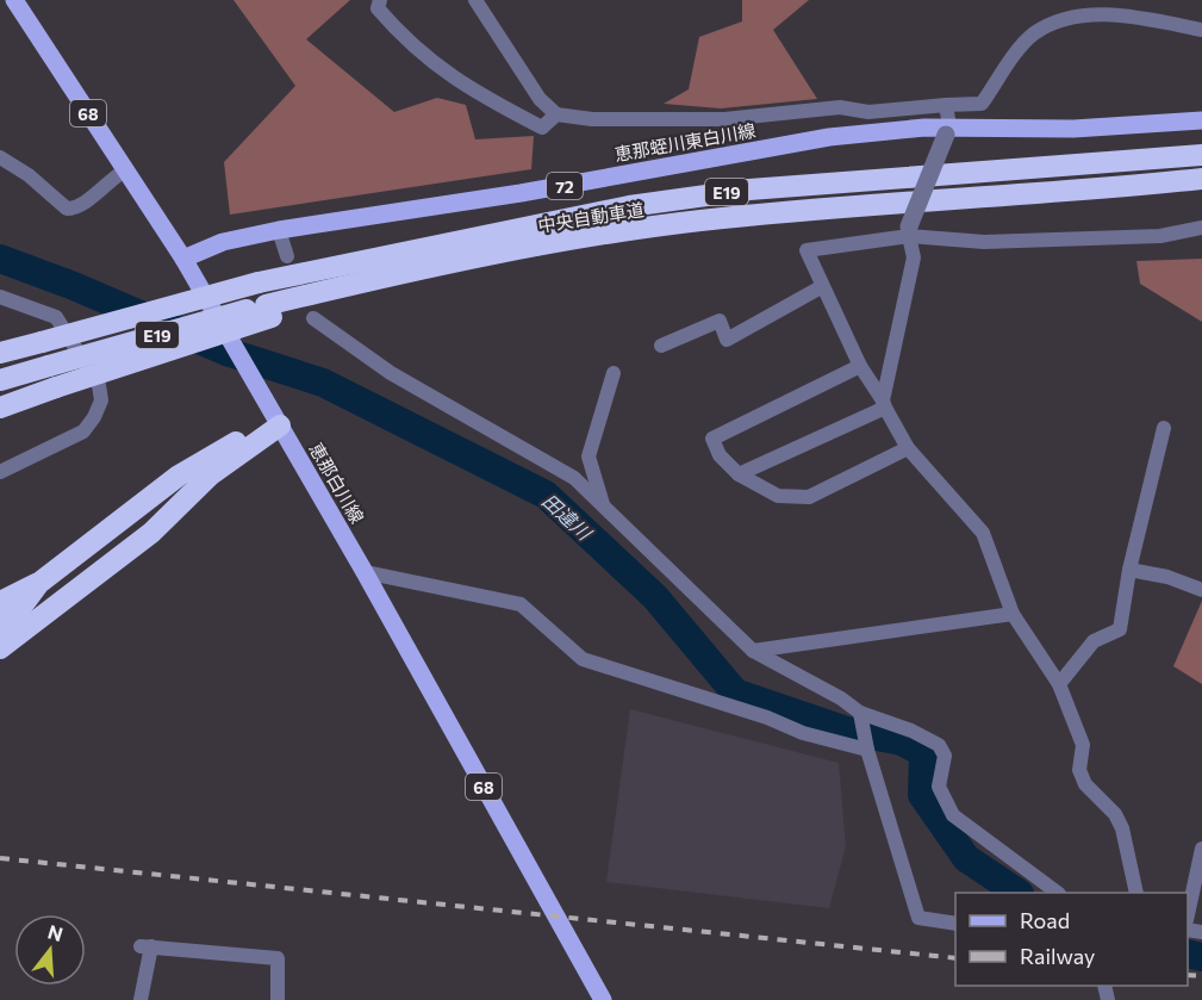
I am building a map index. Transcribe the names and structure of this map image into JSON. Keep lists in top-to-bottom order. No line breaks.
{"streets":{"highway":["E19","中央自動車道"],"main road":["68","恵那蛭川東白川線","72","恵那白川線"]},"crossings":[["恵那蛭川東白川線","恵那白川線"],["E19","中央自動車道"]],"water":["田違川"],"legend":["Road","Railway"],"north":"top"}
